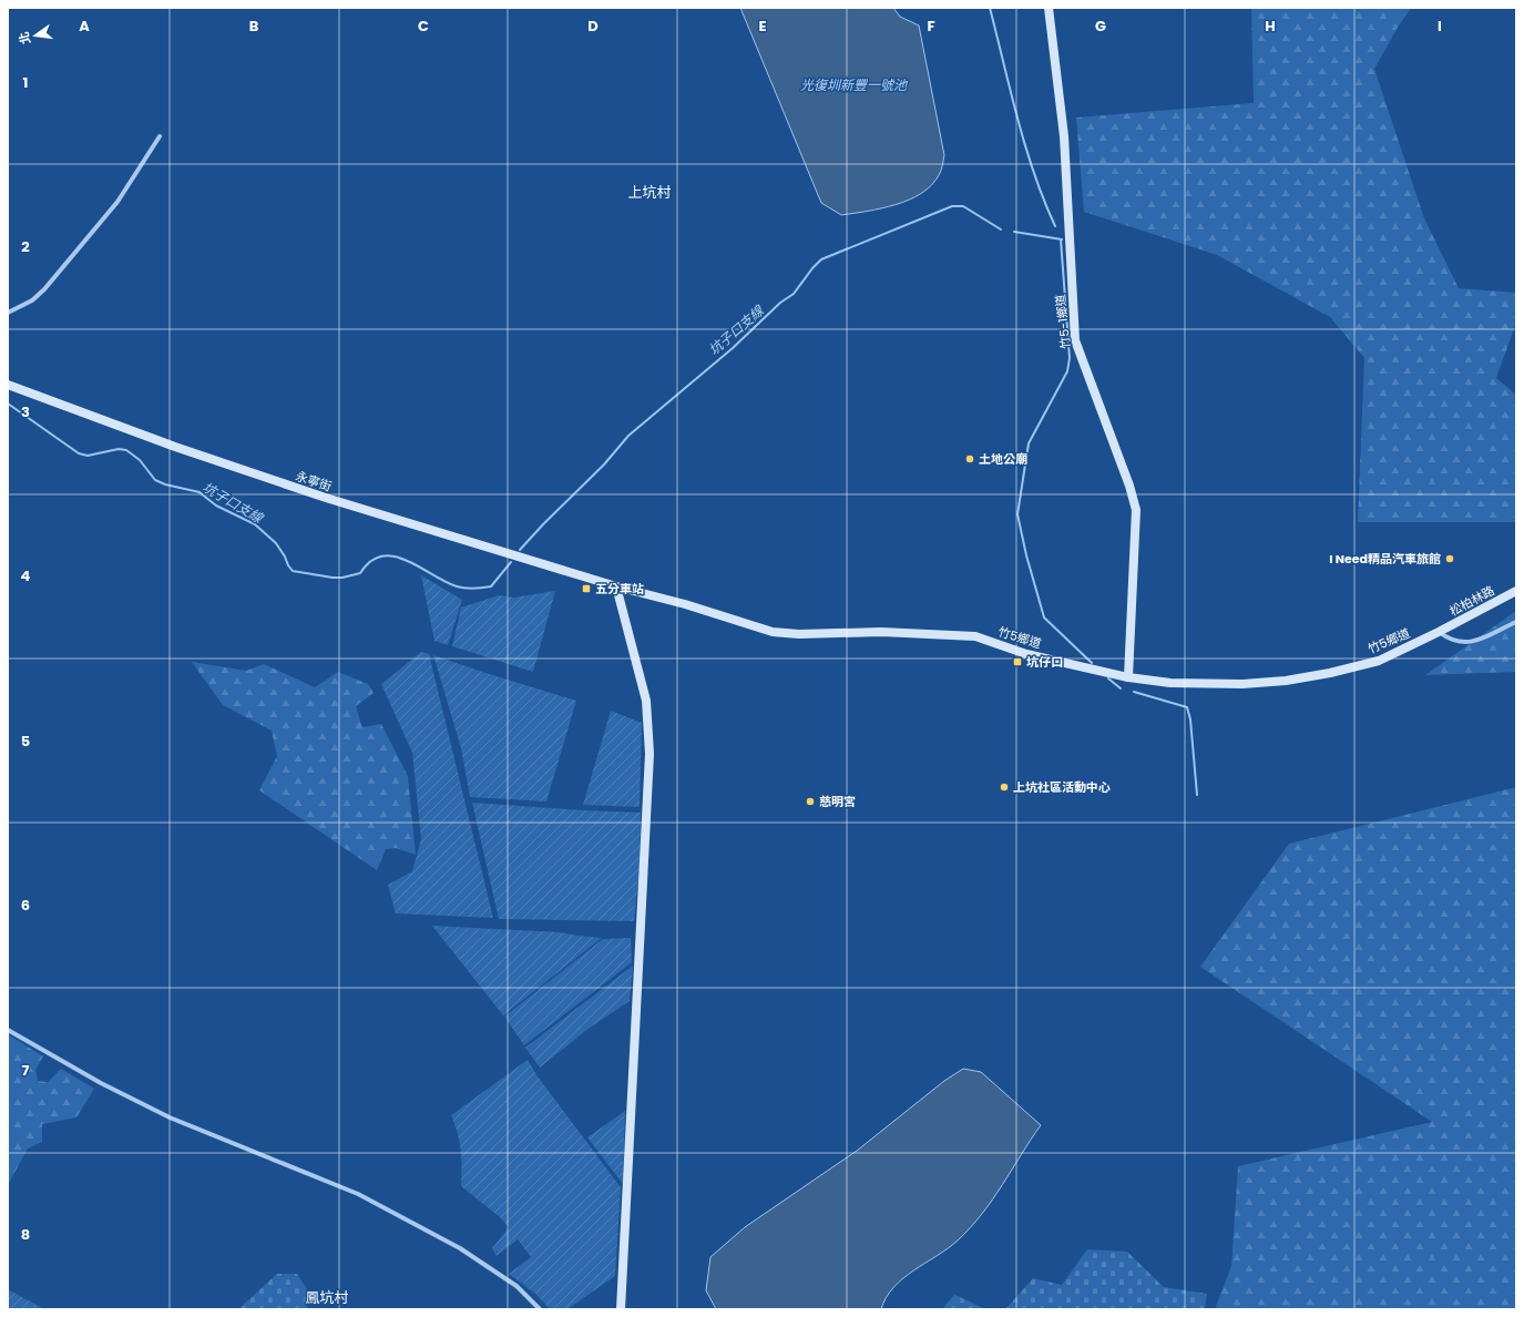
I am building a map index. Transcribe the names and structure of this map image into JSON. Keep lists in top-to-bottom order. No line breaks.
{"streets":{"street":["竹5-1鄉道","永寧街","松柏林路","竹5鄉道"]},"crossings":[["竹5-1鄉道","竹5鄉道"],["永寧街","竹5鄉道"],["松柏林路","竹5鄉道"]],"districts":["上坑村","鳳坑村"],"water":["光復圳新豐一號池","坑子口支線"],"places":{"other":["土地公廟","I Need精品汽車旅館","上坑社區活動中心","慈明宮"],"transit":["五分車站","坑仔口"]},"north":"left","grid":{"columns":["A","B","C","D","E","F","G","H","I"],"rows":["1","2","3","4","5","6","7","8"]}}
